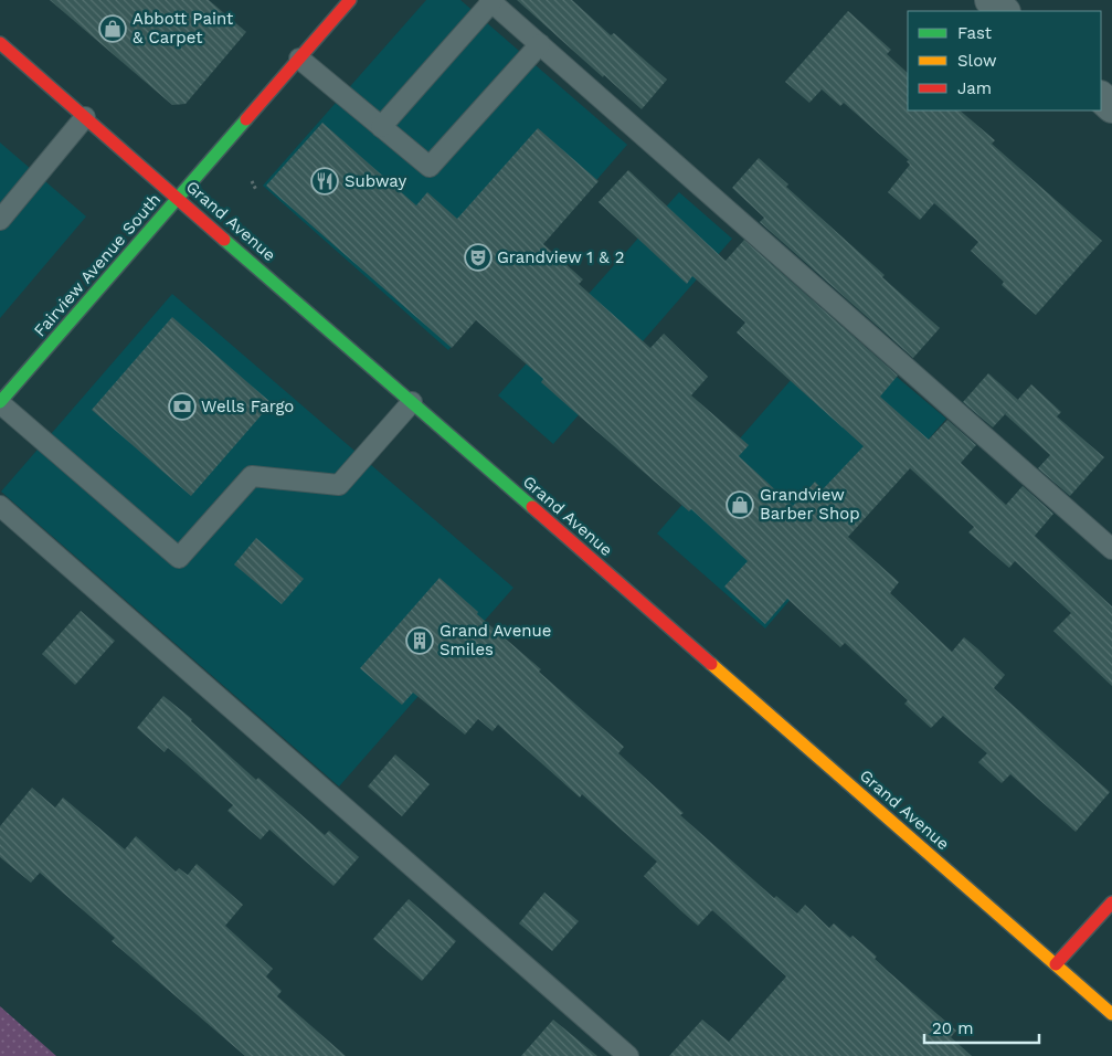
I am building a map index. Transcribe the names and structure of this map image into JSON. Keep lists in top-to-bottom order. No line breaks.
{"streets":{"main road":["Grand Avenue","Fairview Avenue South"]},"crossings":[["Grand Avenue","Fairview Avenue South"]],"places":{"shop":["Abbott Paint & Carpet","Grandview Barber Shop"],"restaurant":["Subway"],"theatre":["Grandview 1 & 2"],"bank":["Wells Fargo"],"building":["Grand Avenue Smiles"]},"legend":["Fast","Slow","Jam"],"scale_bar":"20 m"}
